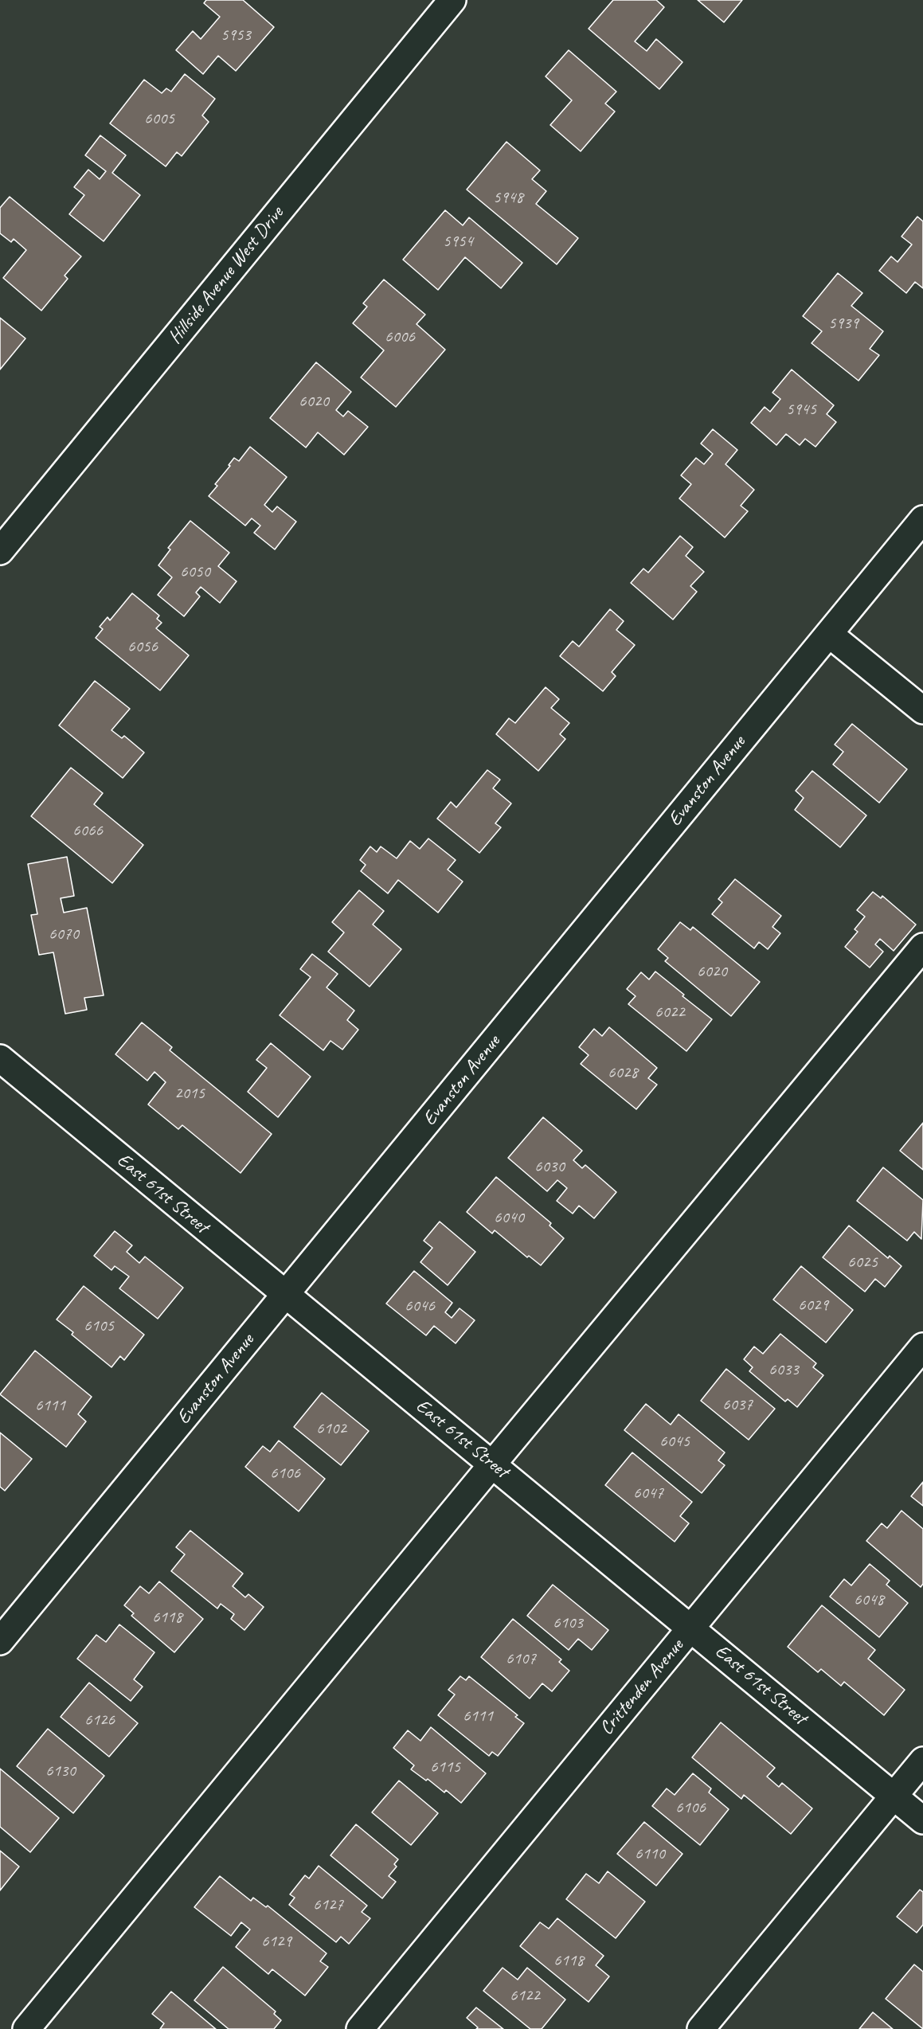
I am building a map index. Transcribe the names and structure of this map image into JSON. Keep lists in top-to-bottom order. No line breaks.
{"streets":{"street":["Hillside Avenue West Drive","Evanston Avenue","East 61st Street","Crittenden Avenue"]},"crossings":[["Evanston Avenue","East 61st Street"],["East 61st Street","Crittenden Avenue"]],"house_numbers":["5953","6005","5948","5954","5939","6006","6020","5945","6050","6056","6066","6070","6020","6022","6028","2015","6030","6040","6025","6029","6046","6105","6033","6037","6111","6102","6045","6106","6047","6048","6118","6103","6107","6111","6126","6115","6130","6106","6110","6127","6129","6118","6122"]}
